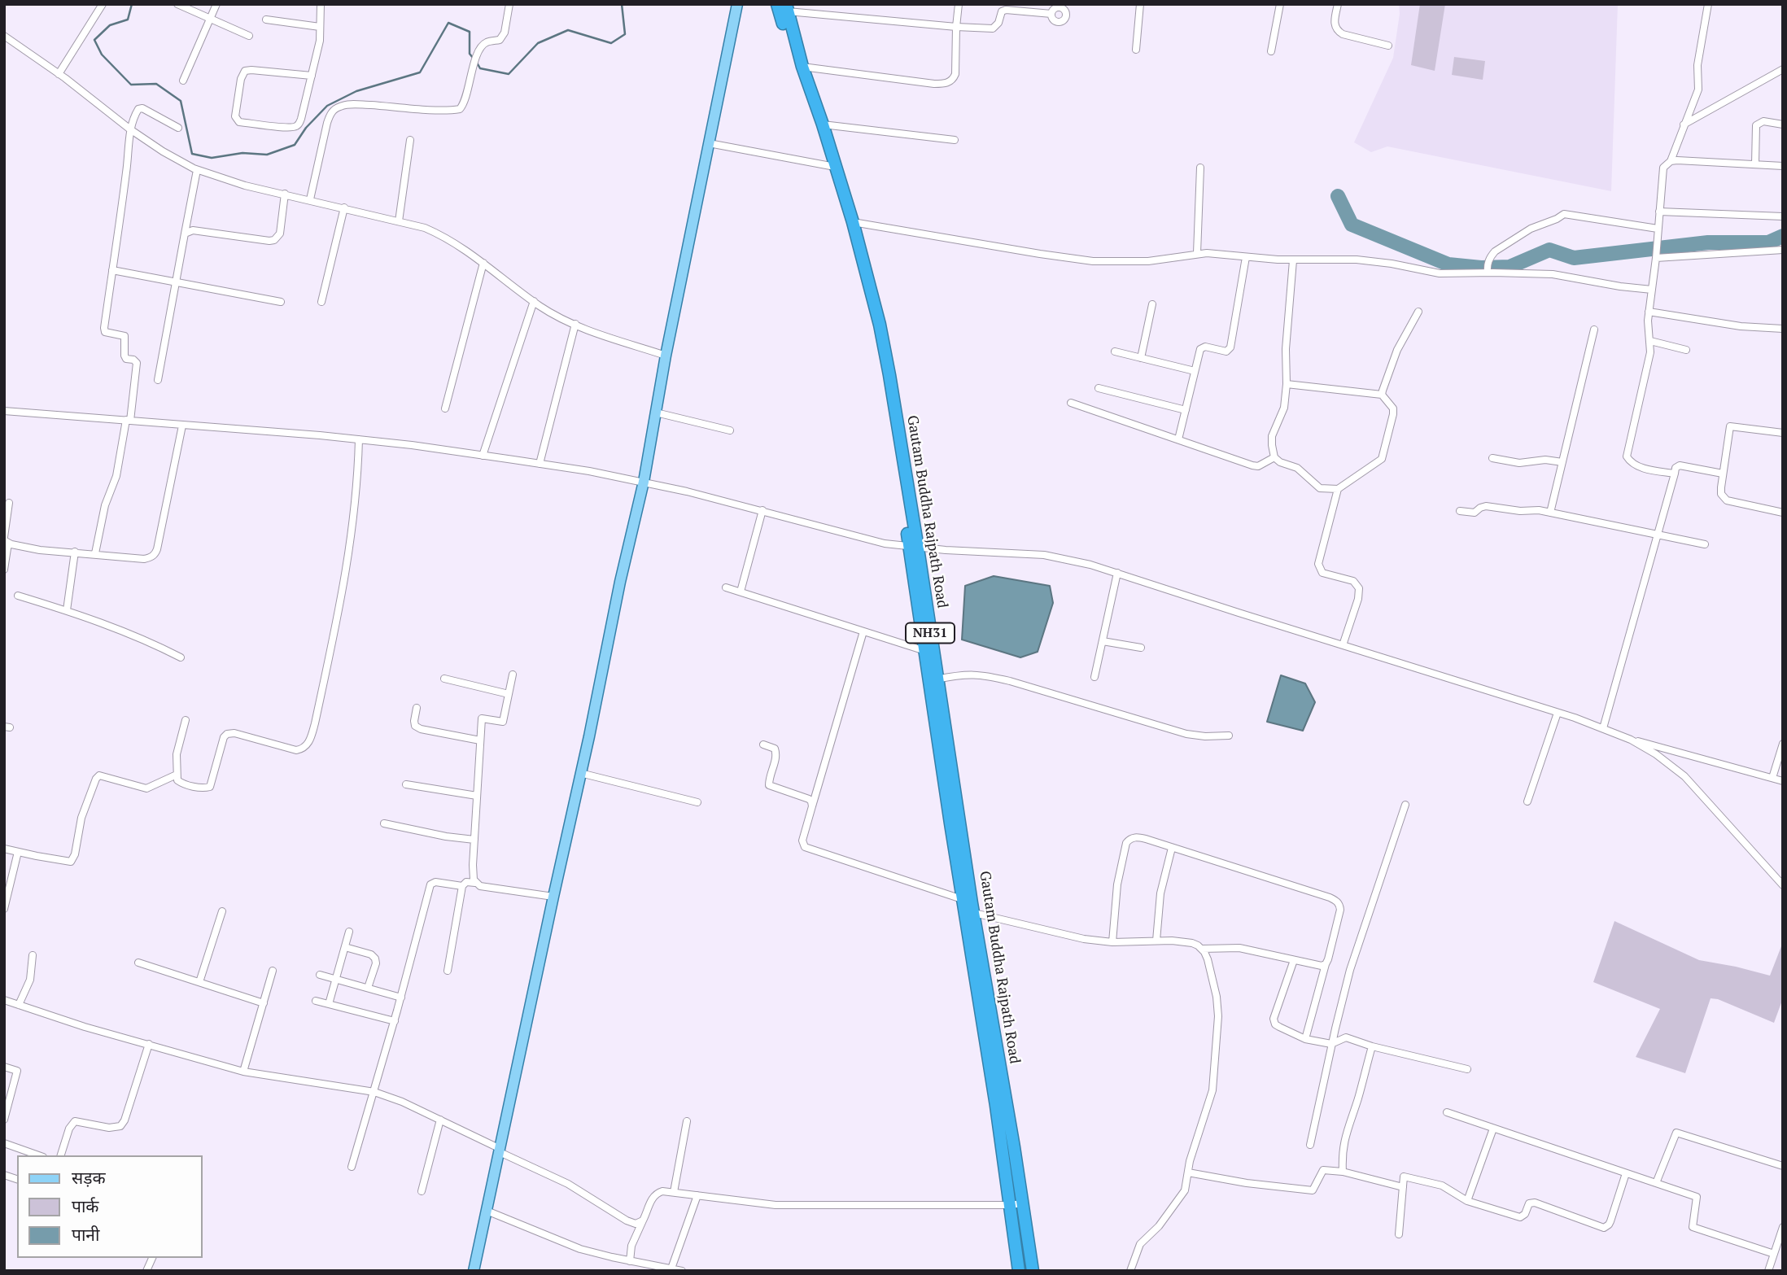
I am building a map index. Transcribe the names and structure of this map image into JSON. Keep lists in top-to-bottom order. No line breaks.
{"streets":{"highway":["Gautam Buddha Rajpath Road","NH31"]},"crossings":[["Gautam Buddha Rajpath Road","NH31"]],"legend":["सड़क","पार्क","पानी"]}
